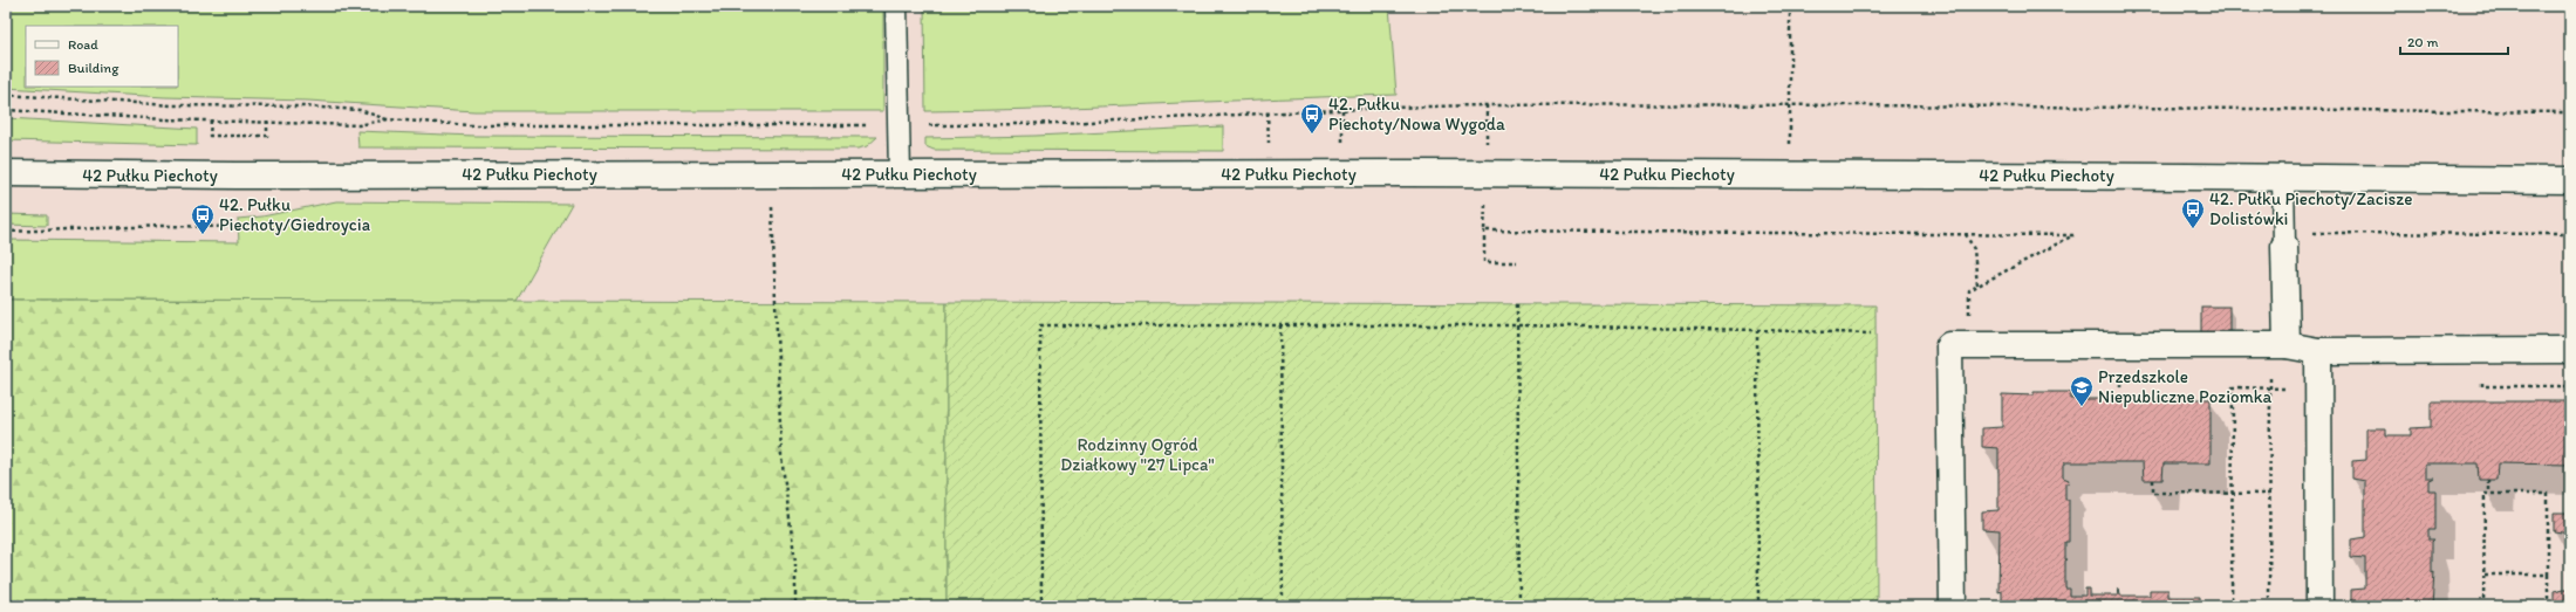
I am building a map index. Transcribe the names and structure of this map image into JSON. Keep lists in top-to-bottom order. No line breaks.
{"streets":{"street":["42 Pułku Piechoty"]},"parks":["Rodzinny Ogród Działkowy \"27 Lipca\""],"places":{"bus stop":["42. Pułku Piechoty/Nowa Wygoda","42. Pułku Piechoty/Zacisze Dolistówki","42. Pułku Piechoty/Giedroycia"],"school or university":["Przedszkole Niepubliczne Poziomka"]},"legend":["Road","Building"],"scale_bar":"20 m"}
